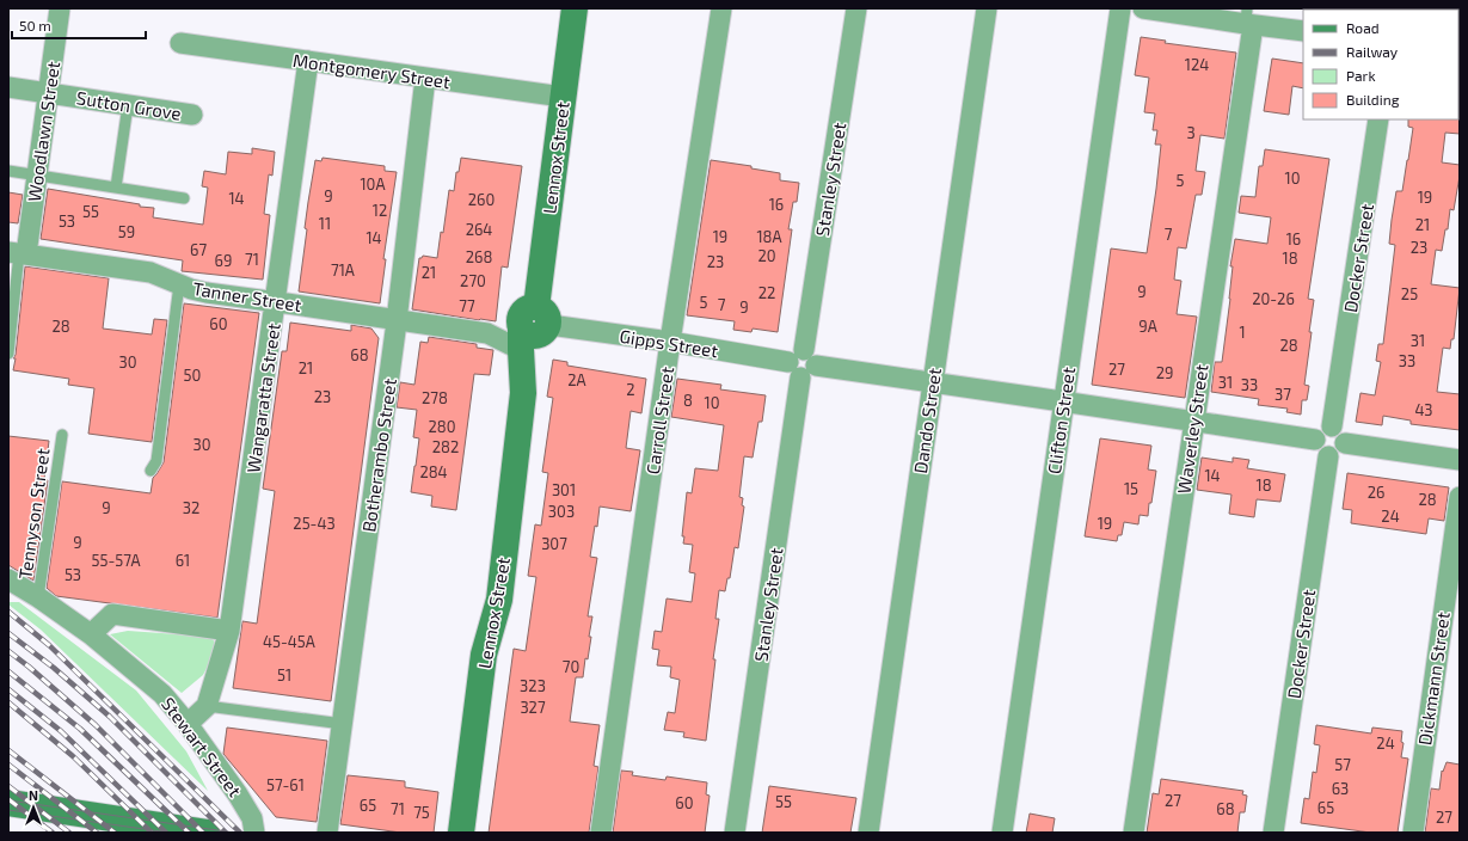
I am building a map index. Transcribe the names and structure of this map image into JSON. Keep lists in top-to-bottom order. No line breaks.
{"streets":{"street":["Montgomery Street","Sutton Grove","Woodlawn Street","Lennox Street","Stanley Street","Docker Street","Tanner Street","Gipps Street","Wangaratta Street","Carroll Street","Dando Street","Clifton Street","Waverley Street","Botherambo Street","Dickmann Street","Stewart Street"],"lane":["Tennyson Street"]},"crossings":[["Montgomery Street","Lennox Street"],["Montgomery Street","Wangaratta Street"],["Montgomery Street","Botherambo Street"],["Sutton Grove","Woodlawn Street"],["Woodlawn Street","Tanner Street"],["Lennox Street","Tanner Street"],["Lennox Street","Gipps Street"],["Stanley Street","Gipps Street"],["Docker Street","Gipps Street"],["Tanner Street","Gipps Street"],["Tanner Street","Wangaratta Street"],["Tanner Street","Botherambo Street"],["Gipps Street","Carroll Street"],["Gipps Street","Dando Street"],["Gipps Street","Clifton Street"],["Gipps Street","Waverley Street"],["Tennyson Street","Stewart Street"]],"house_numbers":["124","3","10","5","10A","9","19","14","260","16","12","55","53","11","21","264","59","7","19","18A","14","16","23","67","20","268","18","71","69","23","71A","21","270","9","22","25","20-26","5","7","77","9","60","28","9A","1","31","28","68","33","30","21","27","29","50","2A","31","33","2","37","23","278","8","10","43","280","30","282","284","14","18","15","301","26","28","9","32","303","24","25-43","19","9","307","55-57A","61","53","45-45A","70","51","323","327","24","57","57-61","63","27","55","60","65","65","71","68","75","27"],"legend":["Road","Railway","Park","Building"],"scale_bar":"50 m","north":"top"}
